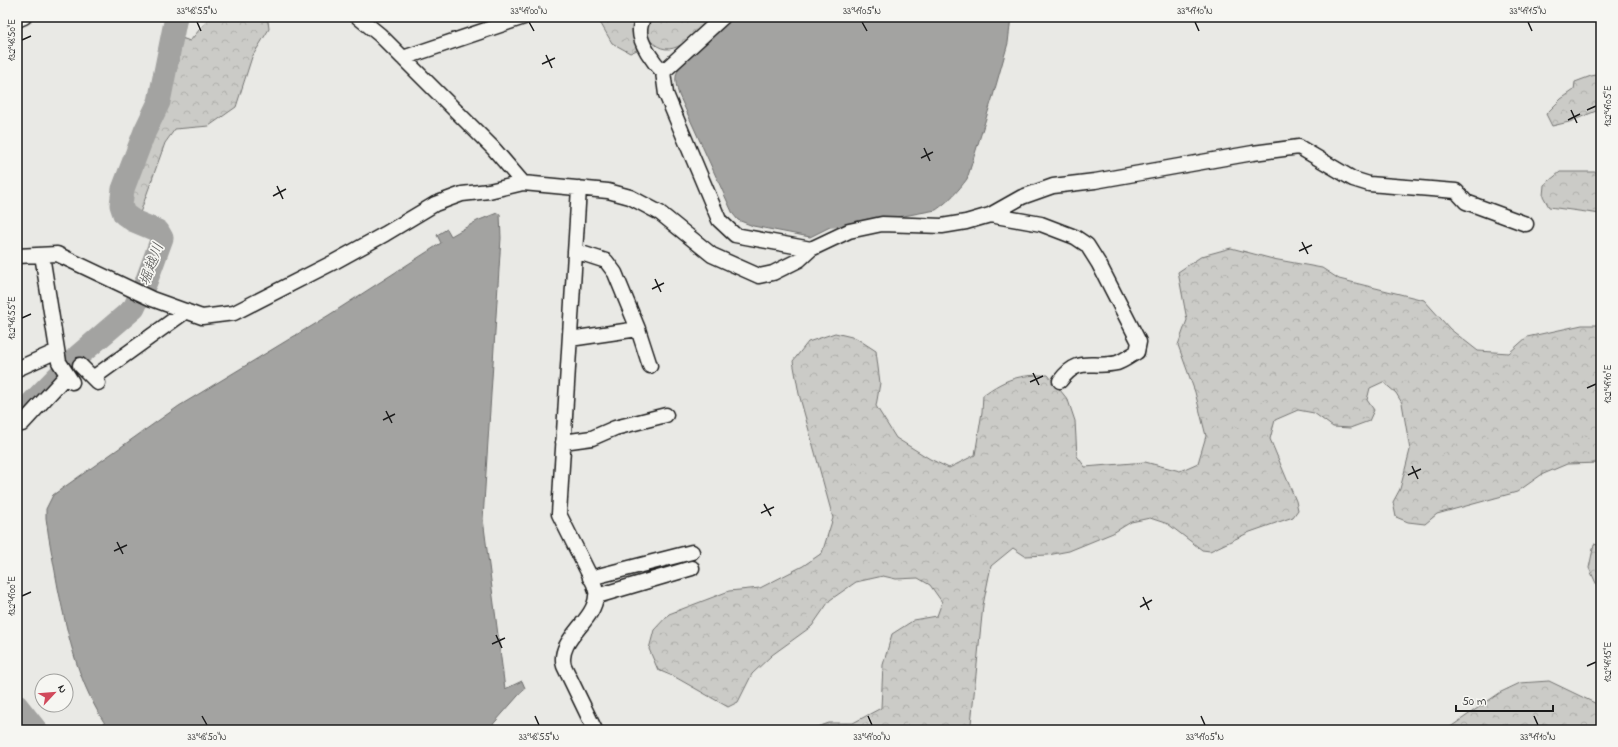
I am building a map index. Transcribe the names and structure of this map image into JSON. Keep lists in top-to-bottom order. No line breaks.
{"water":["堀越川"],"scale_bar":"50 m","north":"top right","coordinates":["33°48'55\"N","33°49'00\"N","33°49'05\"N","33°49'10\"N","33°49'15\"N","132°48'50\"E","132°49'05\"E","132°48'55\"E","132°49'10\"E","132°49'00\"E","132°49'15\"E","33°48'50\"N"]}
